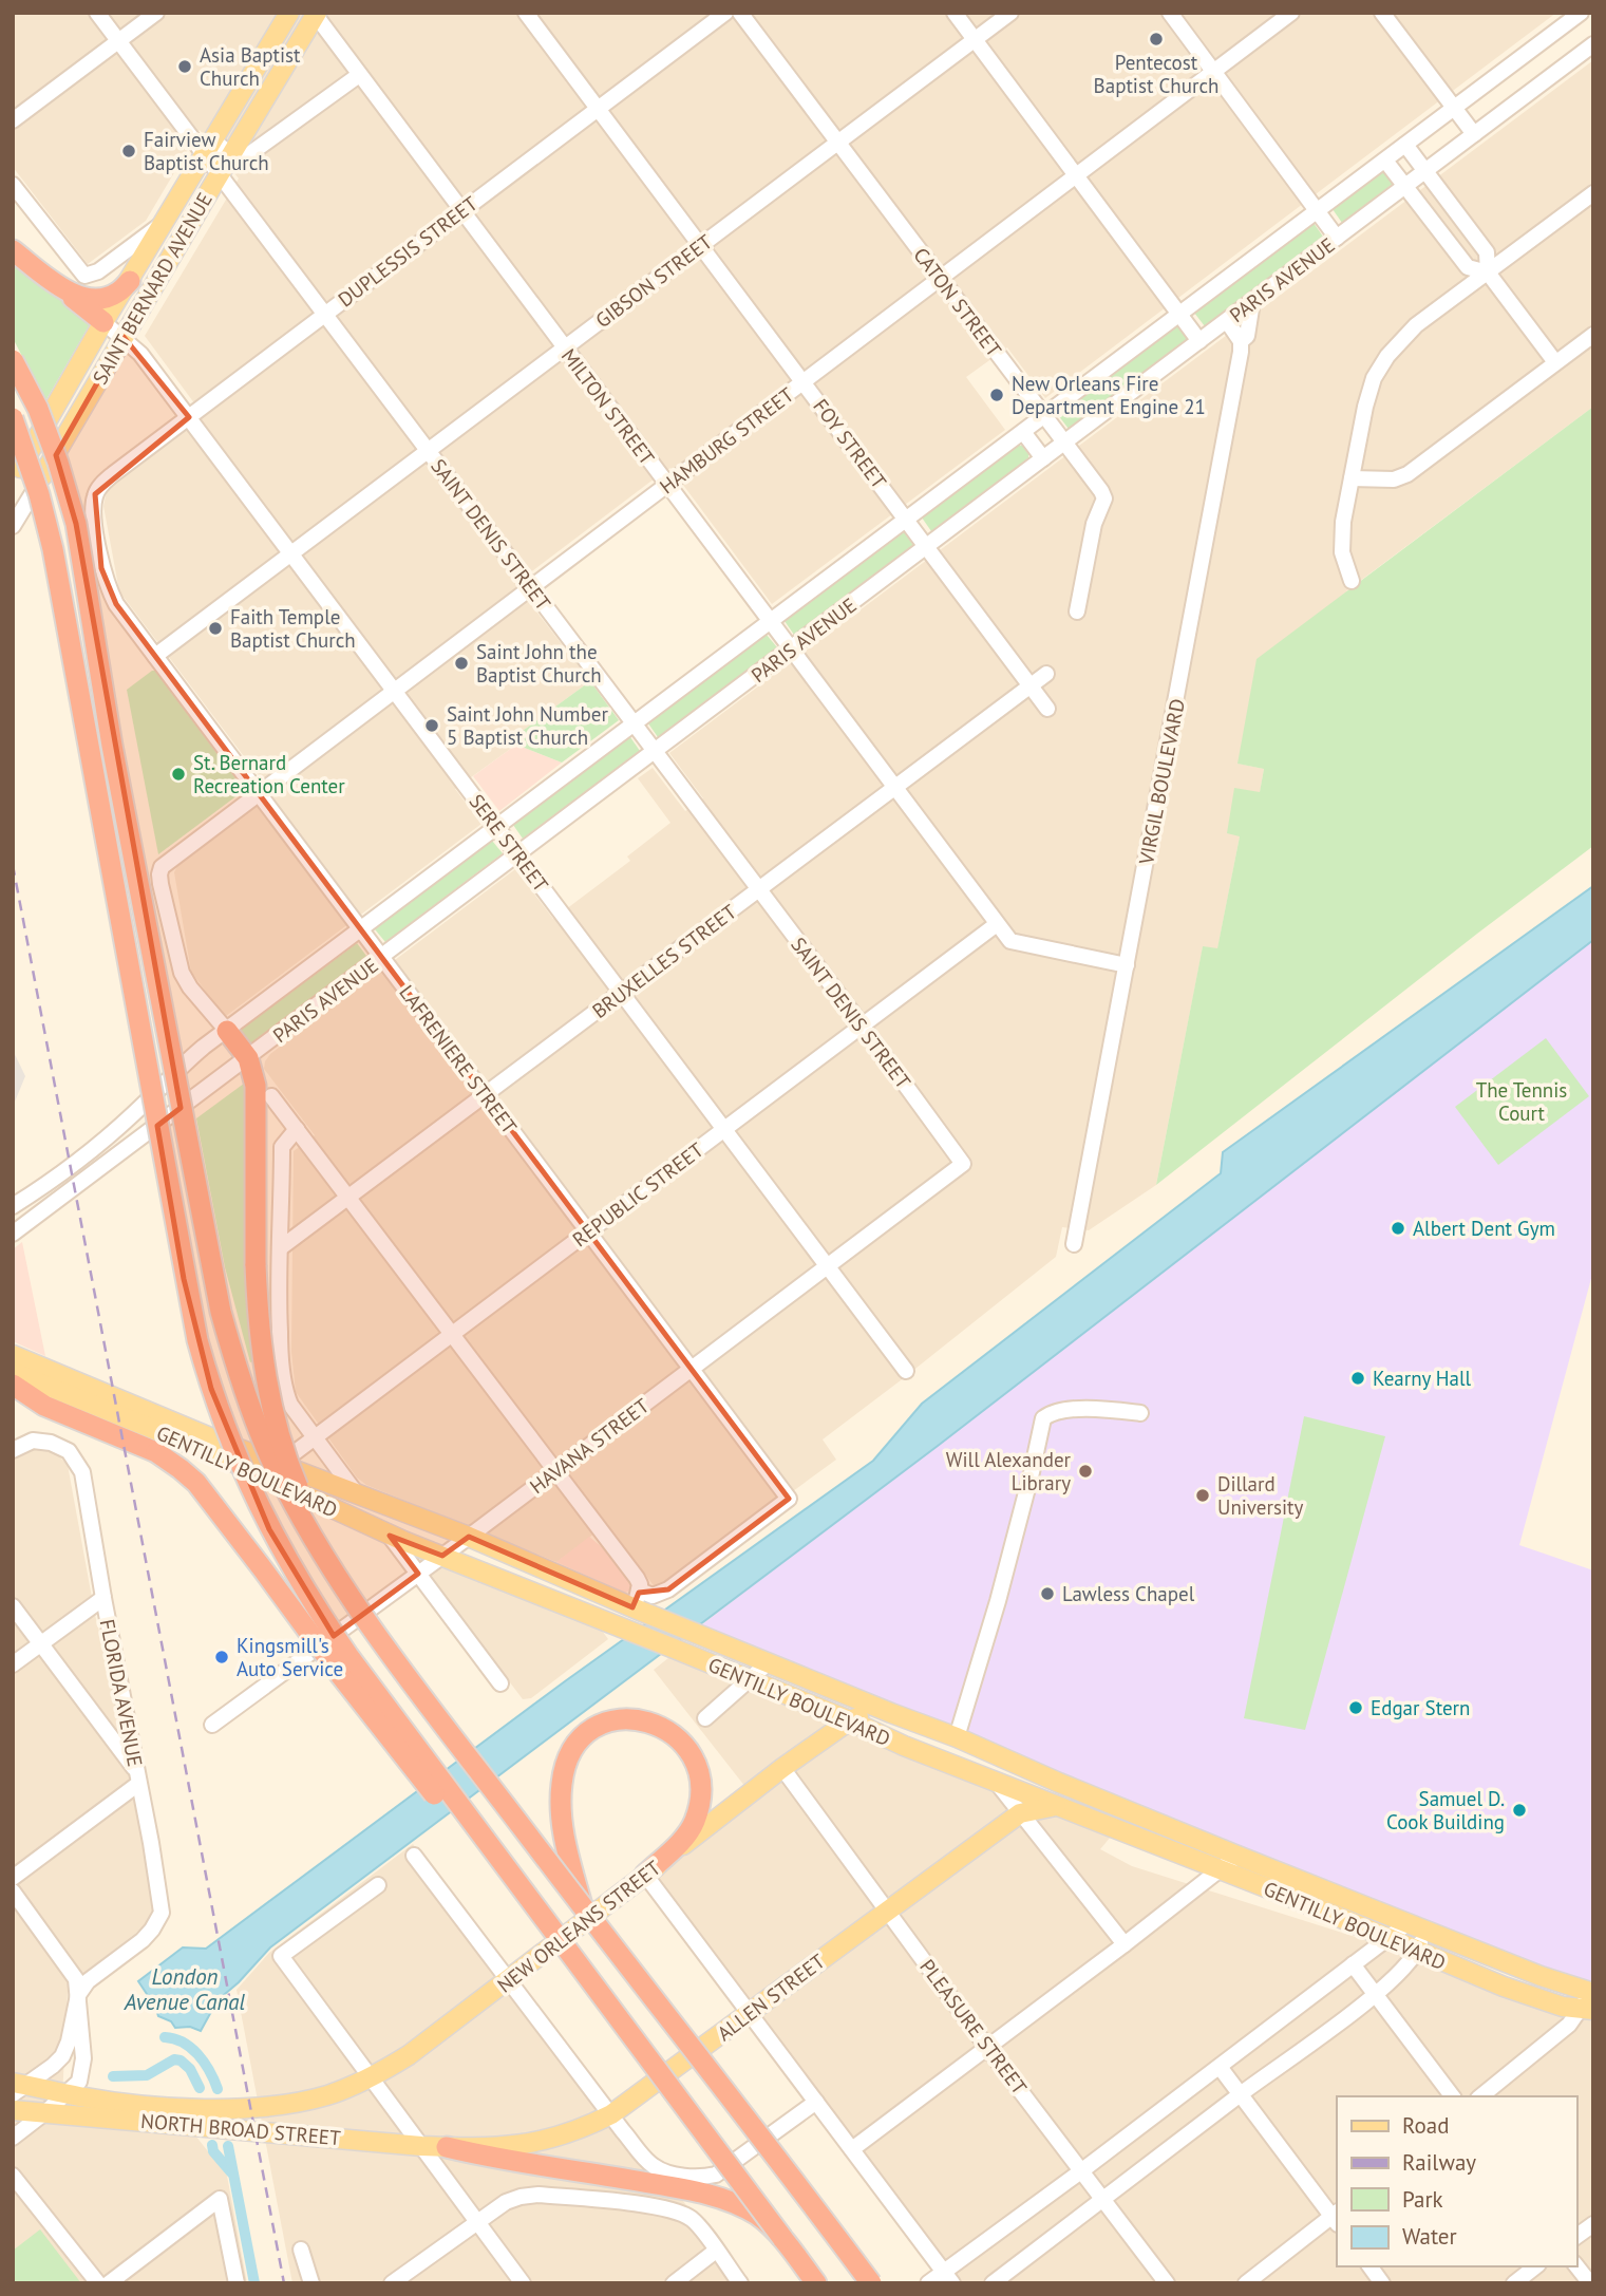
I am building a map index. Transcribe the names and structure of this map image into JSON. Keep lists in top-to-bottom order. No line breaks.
{"streets":{"main road":["SAINT BERNARD AVENUE","GENTILLY BOULEVARD","NEW ORLEANS STREET","ALLEN STREET","NORTH BROAD STREET"],"street":["DUPLESSIS STREET","PARIS AVENUE","GIBSON STREET","CATON STREET","MILTON STREET","HAMBURG STREET","FOY STREET","SAINT DENIS STREET","VIRGIL BOULEVARD","SERE STREET","BRUXELLES STREET","LAFRENIERE STREET","REPUBLIC STREET","HAVANA STREET","FLORIDA AVENUE","PLEASURE STREET"]},"crossings":[["DUPLESSIS STREET","MILTON STREET"],["DUPLESSIS STREET","FOY STREET"],["DUPLESSIS STREET","SAINT DENIS STREET"],["DUPLESSIS STREET","SERE STREET"],["DUPLESSIS STREET","LAFRENIERE STREET"],["PARIS AVENUE","CATON STREET"],["PARIS AVENUE","MILTON STREET"],["PARIS AVENUE","HAMBURG STREET"],["PARIS AVENUE","FOY STREET"],["PARIS AVENUE","SAINT DENIS STREET"],["PARIS AVENUE","VIRGIL BOULEVARD"],["PARIS AVENUE","SERE STREET"],["PARIS AVENUE","LAFRENIERE STREET"],["GIBSON STREET","CATON STREET"],["GIBSON STREET","MILTON STREET"],["GIBSON STREET","FOY STREET"],["GIBSON STREET","SAINT DENIS STREET"],["GIBSON STREET","SERE STREET"],["GIBSON STREET","LAFRENIERE STREET"],["SAINT BERNARD AVENUE","MILTON STREET"],["SAINT BERNARD AVENUE","SAINT DENIS STREET"],["SAINT BERNARD AVENUE","SERE STREET"],["CATON STREET","HAMBURG STREET"],["MILTON STREET","HAMBURG STREET"],["MILTON STREET","VIRGIL BOULEVARD"],["MILTON STREET","BRUXELLES STREET"],["MILTON STREET","REPUBLIC STREET"],["HAMBURG STREET","FOY STREET"],["HAMBURG STREET","SAINT DENIS STREET"],["HAMBURG STREET","SERE STREET"],["HAMBURG STREET","LAFRENIERE STREET"],["FOY STREET","BRUXELLES STREET"],["SAINT DENIS STREET","BRUXELLES STREET"],["SAINT DENIS STREET","REPUBLIC STREET"],["SAINT DENIS STREET","HAVANA STREET"],["SERE STREET","BRUXELLES STREET"],["SERE STREET","REPUBLIC STREET"],["SERE STREET","HAVANA STREET"],["BRUXELLES STREET","LAFRENIERE STREET"],["LAFRENIERE STREET","REPUBLIC STREET"],["LAFRENIERE STREET","HAVANA STREET"],["LAFRENIERE STREET","GENTILLY BOULEVARD"],["REPUBLIC STREET","GENTILLY BOULEVARD"],["HAVANA STREET","GENTILLY BOULEVARD"],["GENTILLY BOULEVARD","NEW ORLEANS STREET"],["GENTILLY BOULEVARD","ALLEN STREET"],["NEW ORLEANS STREET","PLEASURE STREET"],["NEW ORLEANS STREET","NORTH BROAD STREET"],["ALLEN STREET","PLEASURE STREET"],["ALLEN STREET","NORTH BROAD STREET"]],"water":["London Avenue Canal"],"parks":["The Tennis Court"],"places":["Pentecost Baptist Church","Asia Baptist Church","Fairview Baptist Church","New Orleans Fire Department Engine 21","Faith Temple Baptist Church","Saint John the Baptist Church","Saint John Number 5 Baptist Church","St. Bernard Recreation Center","Albert Dent Gym","Kearny Hall","Will Alexander Library","Dillard University","Lawless Chapel","Kingsmill's Auto Service","Edgar Stern","Samuel D. Cook Building"],"legend":["Road","Railway","Park","Water"]}
